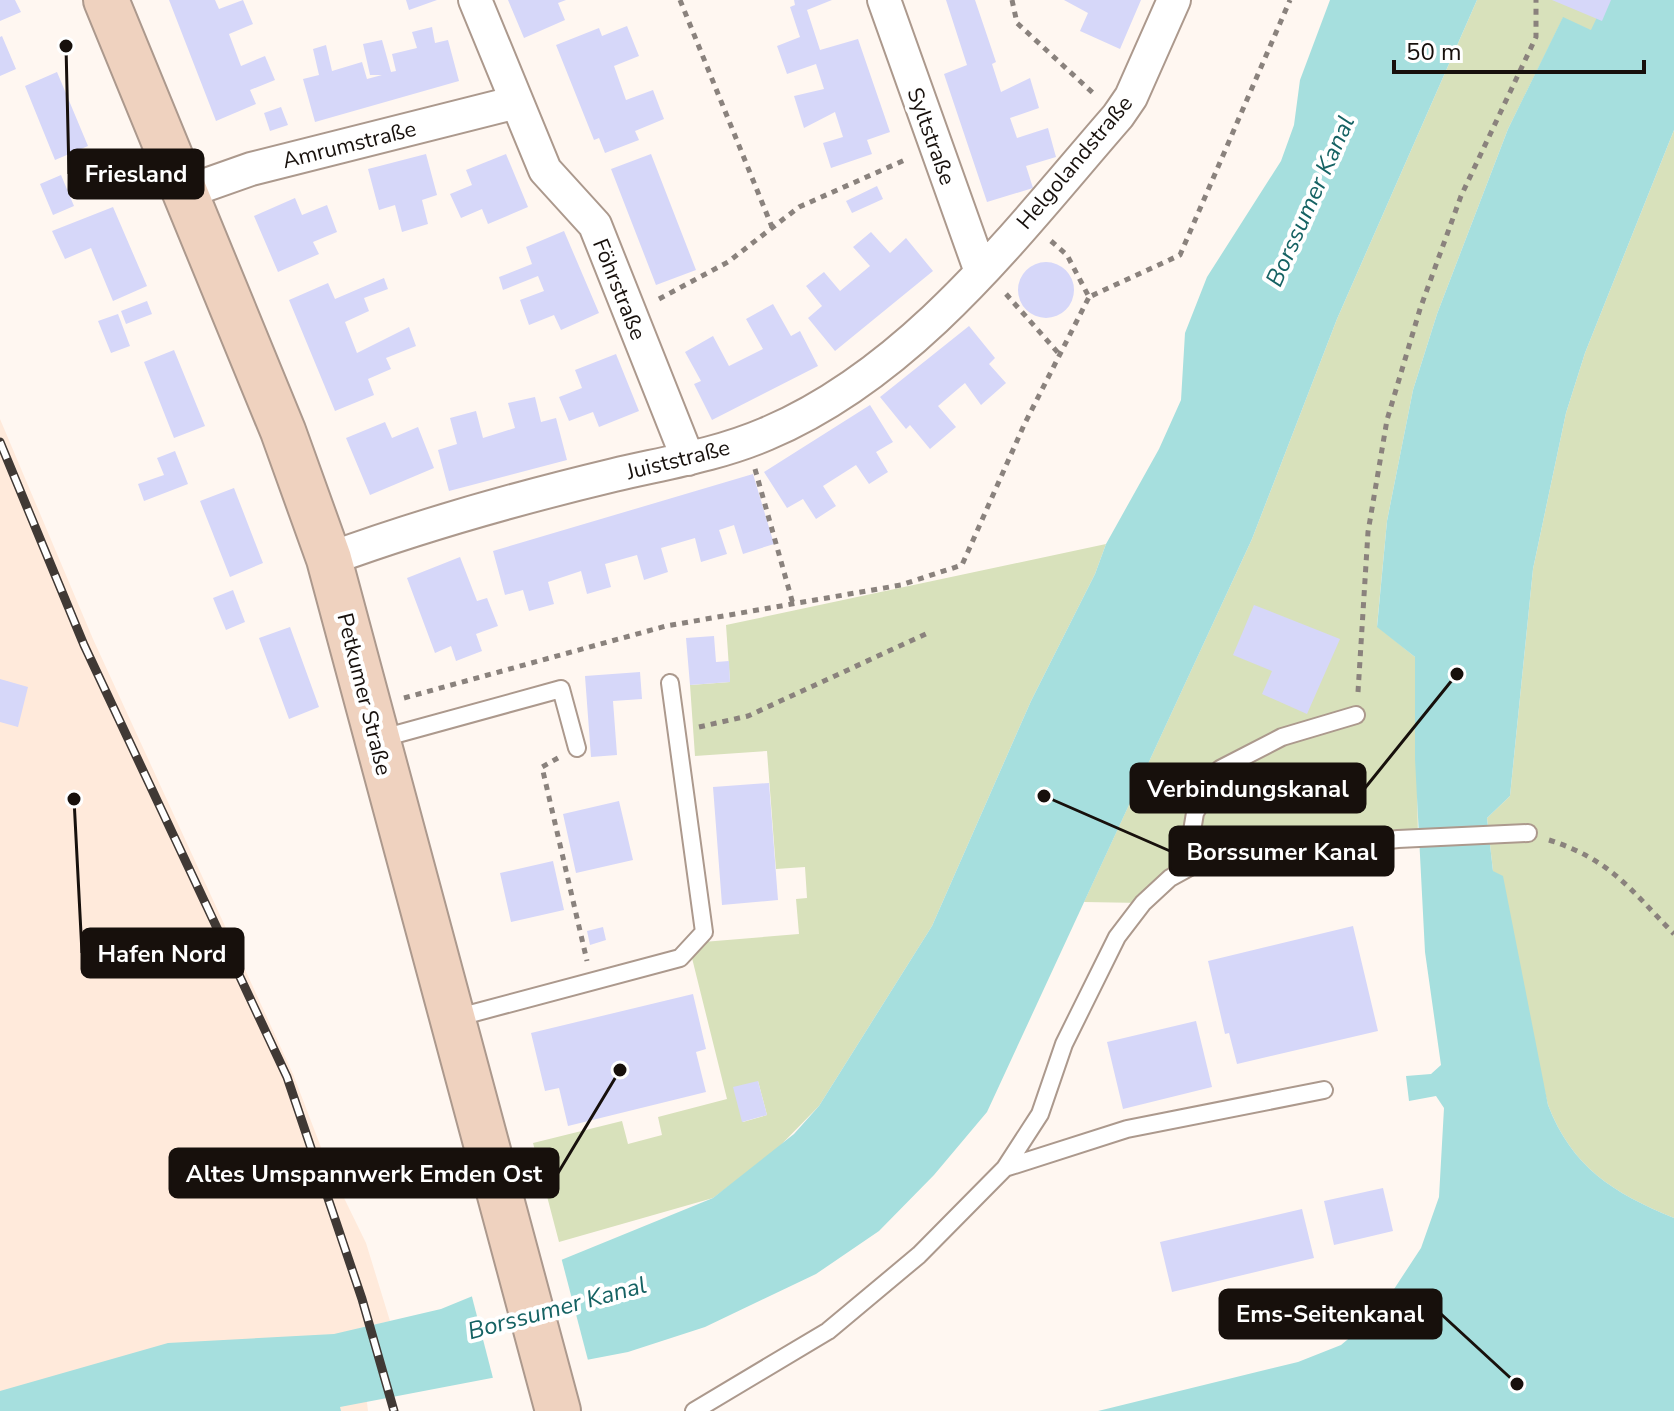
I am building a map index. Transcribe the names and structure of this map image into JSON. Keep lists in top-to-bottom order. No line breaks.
{"streets":{"main road":["Petkumer Straße"],"street":["Syltstraße","Amrumstraße","Helgolandstraße","Föhrstraße","Juiststraße"]},"crossings":[["Syltstraße","Helgolandstraße"],["Syltstraße","Juiststraße"],["Amrumstraße","Föhrstraße"],["Amrumstraße","Petkumer Straße"],["Helgolandstraße","Juiststraße"],["Föhrstraße","Juiststraße"],["Juiststraße","Petkumer Straße"]],"water":["Borssumer Kanal"],"places":["Friesland","Verbindungskanal","Borssumer Kanal","Hafen Nord","Altes Umspannwerk Emden Ost","Ems-Seitenkanal"],"scale_bar":"50 m"}
